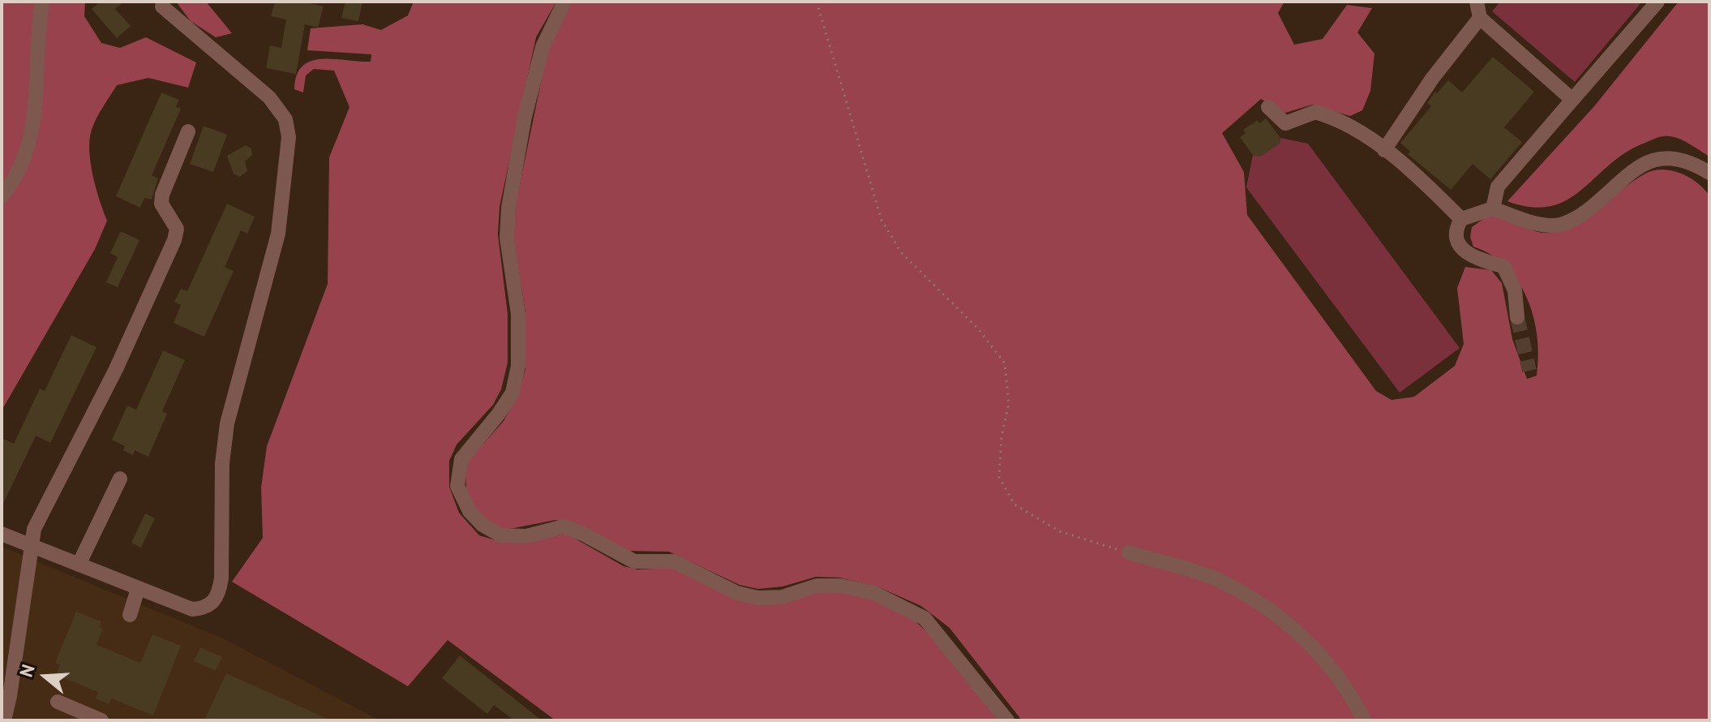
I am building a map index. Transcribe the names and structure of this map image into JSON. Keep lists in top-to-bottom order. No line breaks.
{"north":"left"}
